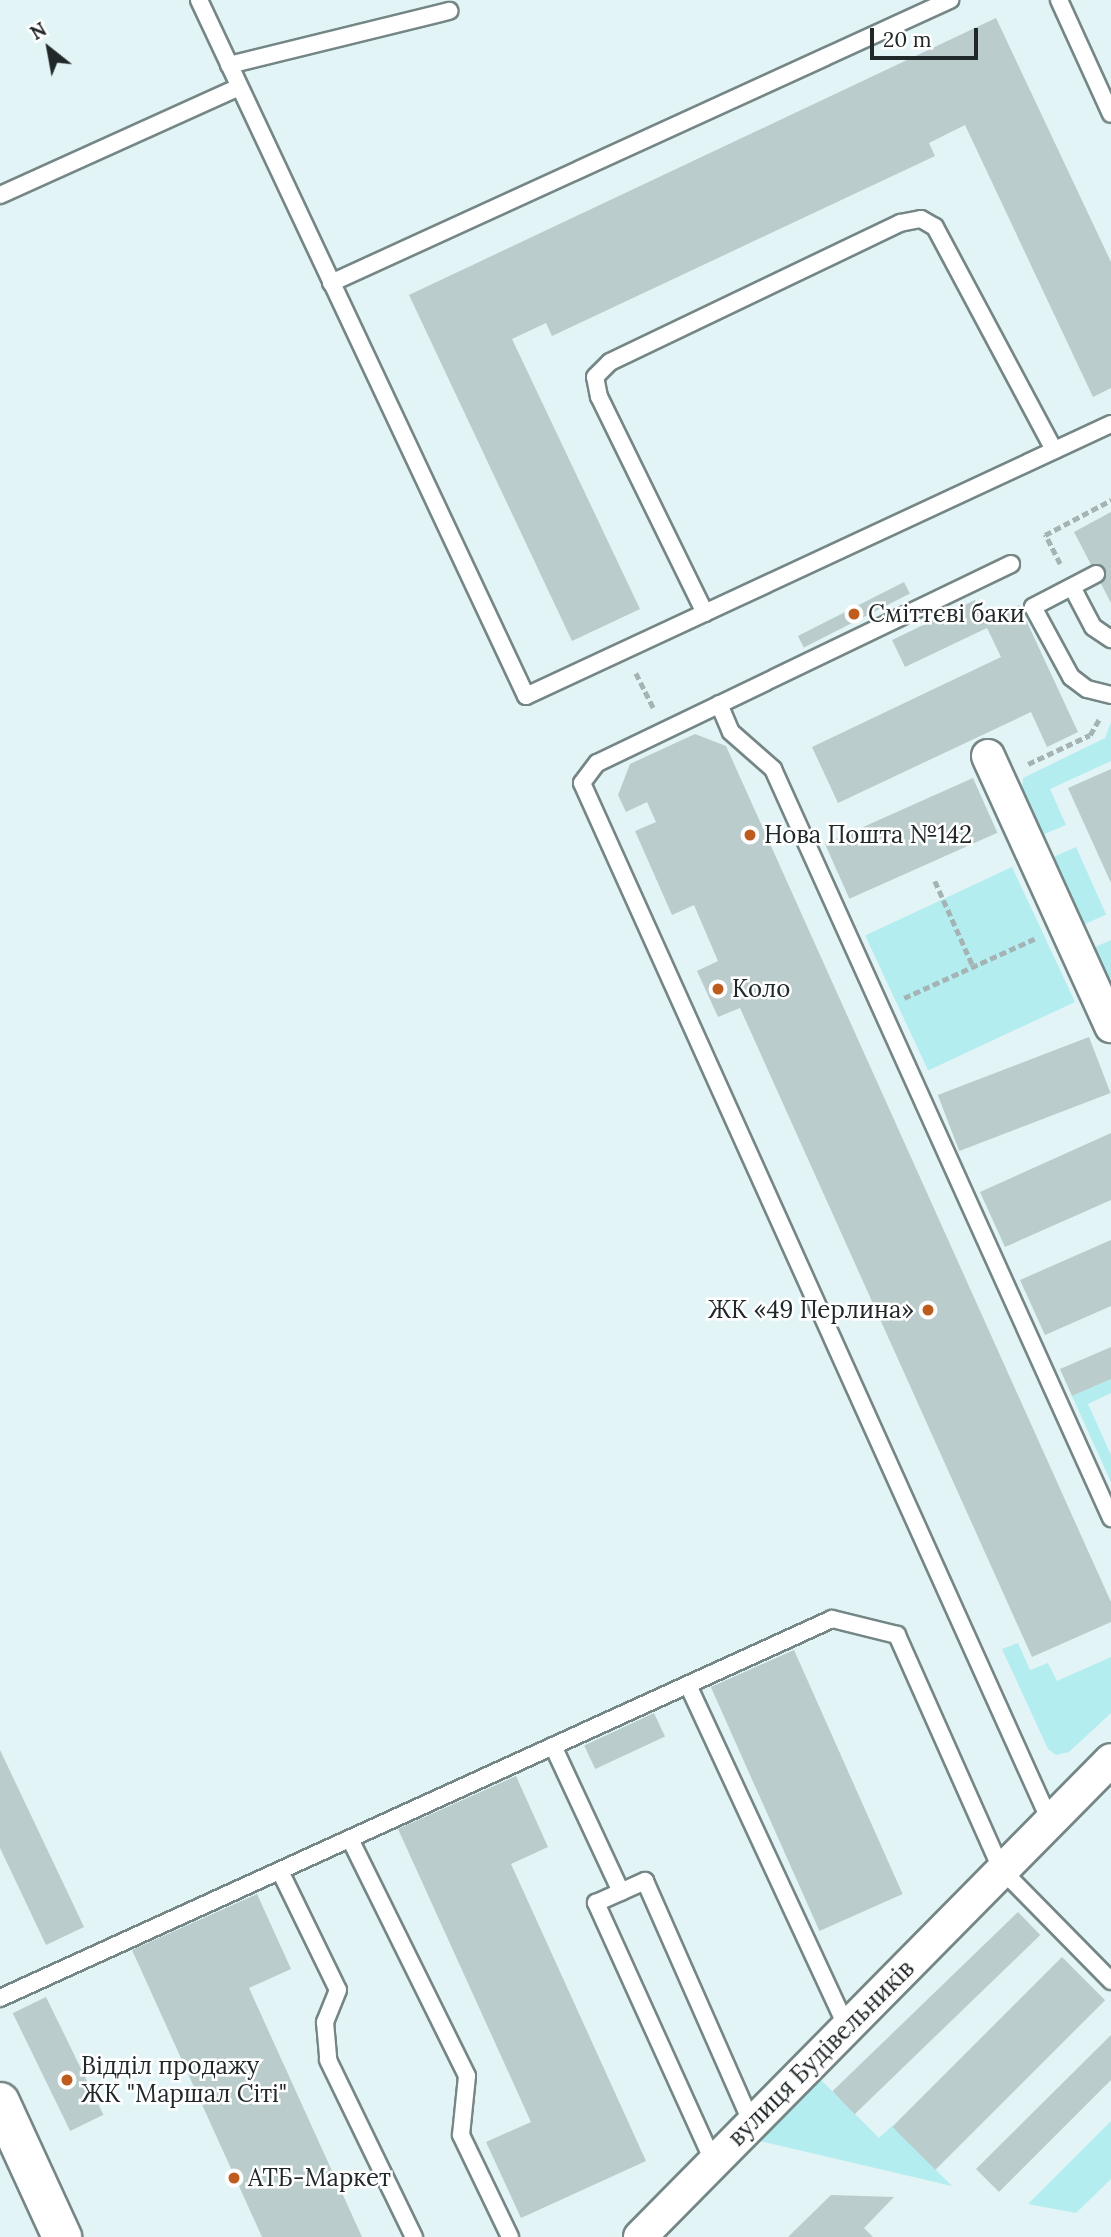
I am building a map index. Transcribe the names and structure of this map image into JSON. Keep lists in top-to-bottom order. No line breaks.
{"streets":{"street":["вулиця Будівельників"]},"places":["Сміттєві баки","Нова Пошта №142","Коло","ЖК «49 Перлина»","Відділ продажу ЖК \"Маршал Сіті\"","АТБ-Маркет"],"scale_bar":"20 m","north":"top left"}
